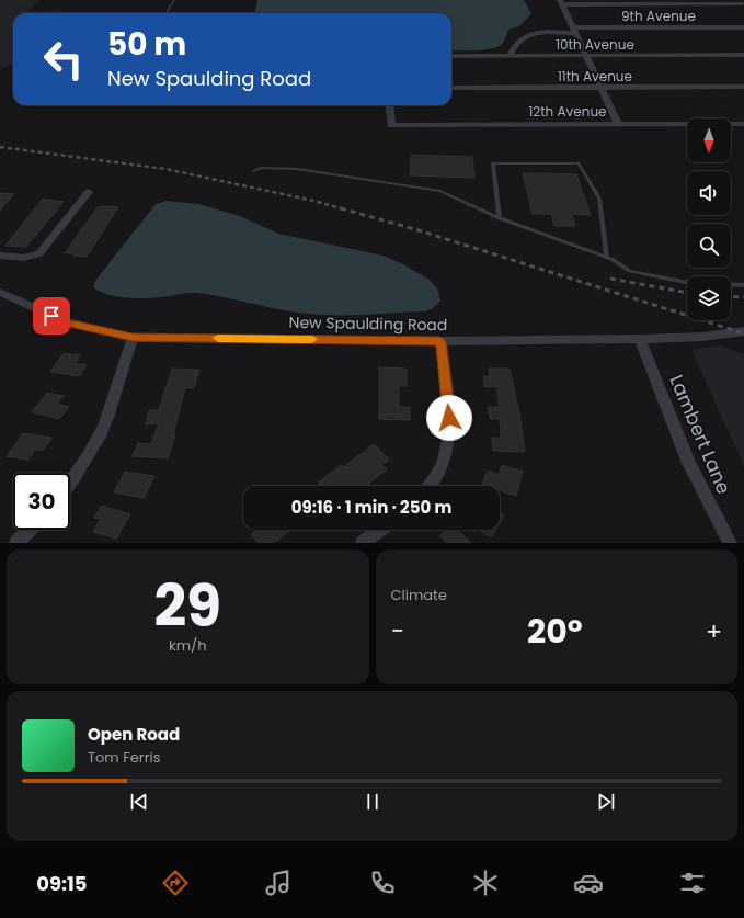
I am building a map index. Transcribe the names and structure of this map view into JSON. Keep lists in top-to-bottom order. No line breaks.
{"streets":{"street":["9th Avenue","10th Avenue","11th Avenue","12th Avenue","New Spaulding Road","Lambert Lane"]},"crossings":[["9th Avenue","10th Avenue"],["New Spaulding Road","Lambert Lane"]],"north":"bottom","page":{"turn":["50 m","New Spaulding Road"],"limit":"30","trip":"09:16 · 1 min · 250 m","tile":[["29","km/h"],"Climate"],"heat":["−","20°","+"],"song":["Open Road","Tom Ferris"],"tabs":"09:15"}}
